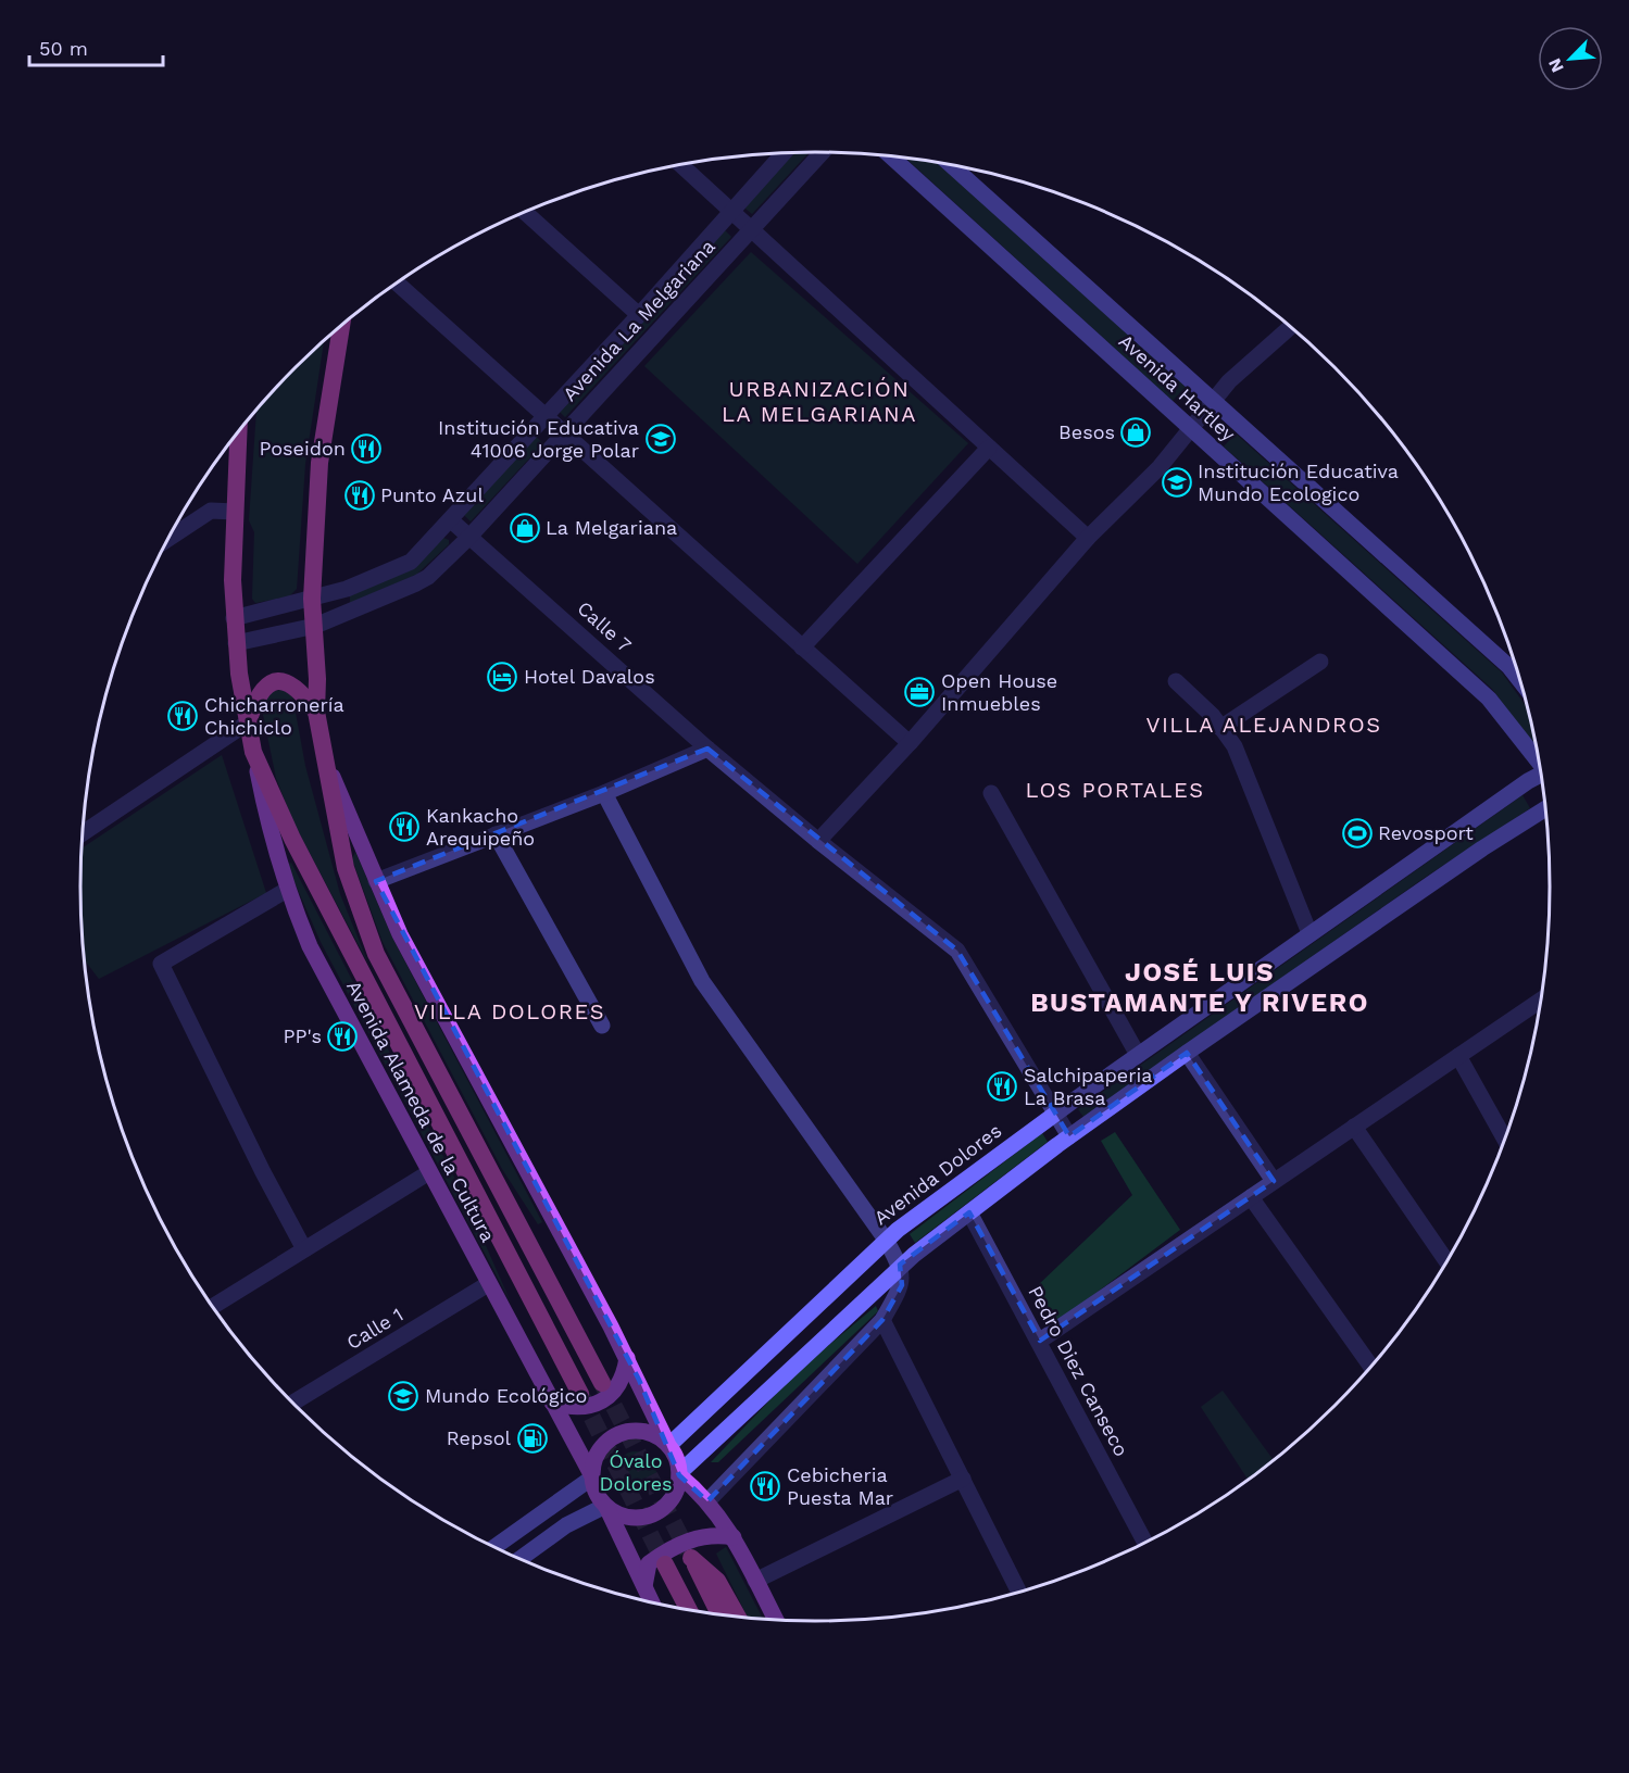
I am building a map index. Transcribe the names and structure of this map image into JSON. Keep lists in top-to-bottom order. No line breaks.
{"streets":{"highway":["Avenida Alameda de la Cultura"],"main road":["Avenida Hartley","Avenida Dolores"],"street":["Avenida La Melgariana","Calle 7","Calle 1","Pedro Diez Canseco"]},"crossings":[["Avenida La Melgariana","Calle 7"],["Avenida La Melgariana","Avenida Alameda de la Cultura"],["Calle 7","Avenida Dolores"],["Avenida Alameda de la Cultura","Avenida Dolores"],["Avenida Alameda de la Cultura","Calle 1"]],"districts":["URBANIZACIÓN LA MELGARIANA","VILLA ALEJANDROS","LOS PORTALES","JOSÉ LUIS BUSTAMANTE Y RIVERO","VILLA DOLORES"],"parks":["Óvalo Dolores"],"places":{"shop":["Besos","La Melgariana"],"school or university":["Institución Educativa 41006 Jorge Polar","Institución Educativa Mundo Ecologico","Mundo Ecológico"],"restaurant":["Poseidon","Punto Azul","Chicharronería Chichiclo","Kankacho Arequipeño","PP's","Salchipaperia La Brasa","Cebicheria Puesta Mar"],"hotel":["Hotel Davalos"],"office":["Open House Inmuebles"],"sports":["Revosport"],"fuel station":["Repsol"]},"scale_bar":"50 m","north":"bottom left"}
